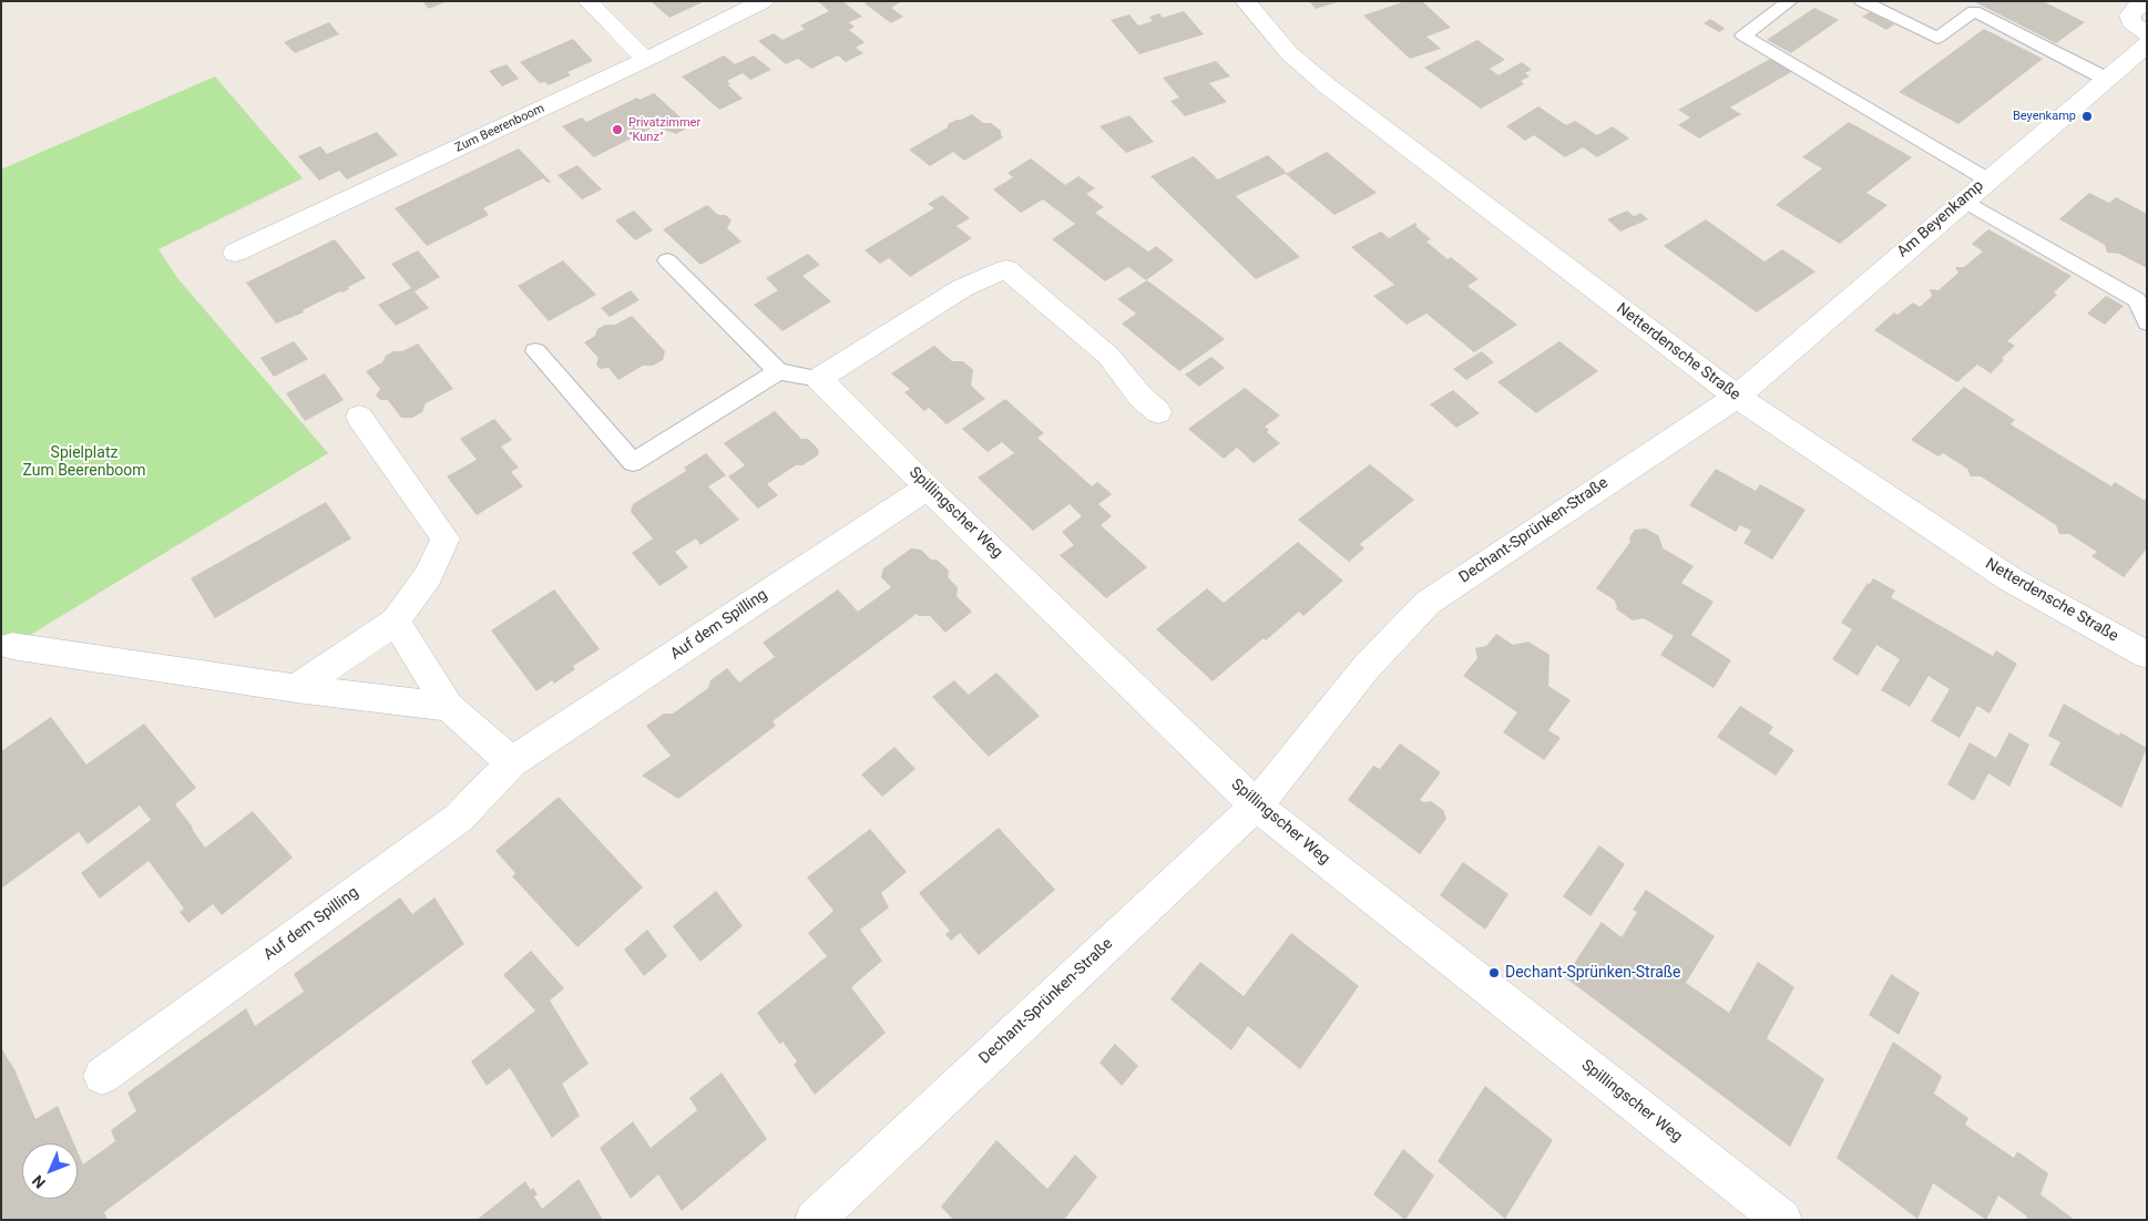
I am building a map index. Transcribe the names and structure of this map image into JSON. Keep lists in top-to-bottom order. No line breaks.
{"streets":{"street":["Zum Beerenboom","Am Beyenkamp","Netterdensche Straße","Spillingscher Weg","Dechant-Sprünken-Straße","Auf dem Spilling"]},"crossings":[["Am Beyenkamp","Netterdensche Straße"],["Am Beyenkamp","Dechant-Sprünken-Straße"],["Netterdensche Straße","Dechant-Sprünken-Straße"],["Spillingscher Weg","Dechant-Sprünken-Straße"],["Spillingscher Weg","Auf dem Spilling"]],"parks":["Spielplatz Zum Beerenboom"],"places":["Beyenkamp","Privatzimmer \"Kunz\"","Dechant-Sprünken-Straße"],"north":"bottom left"}
